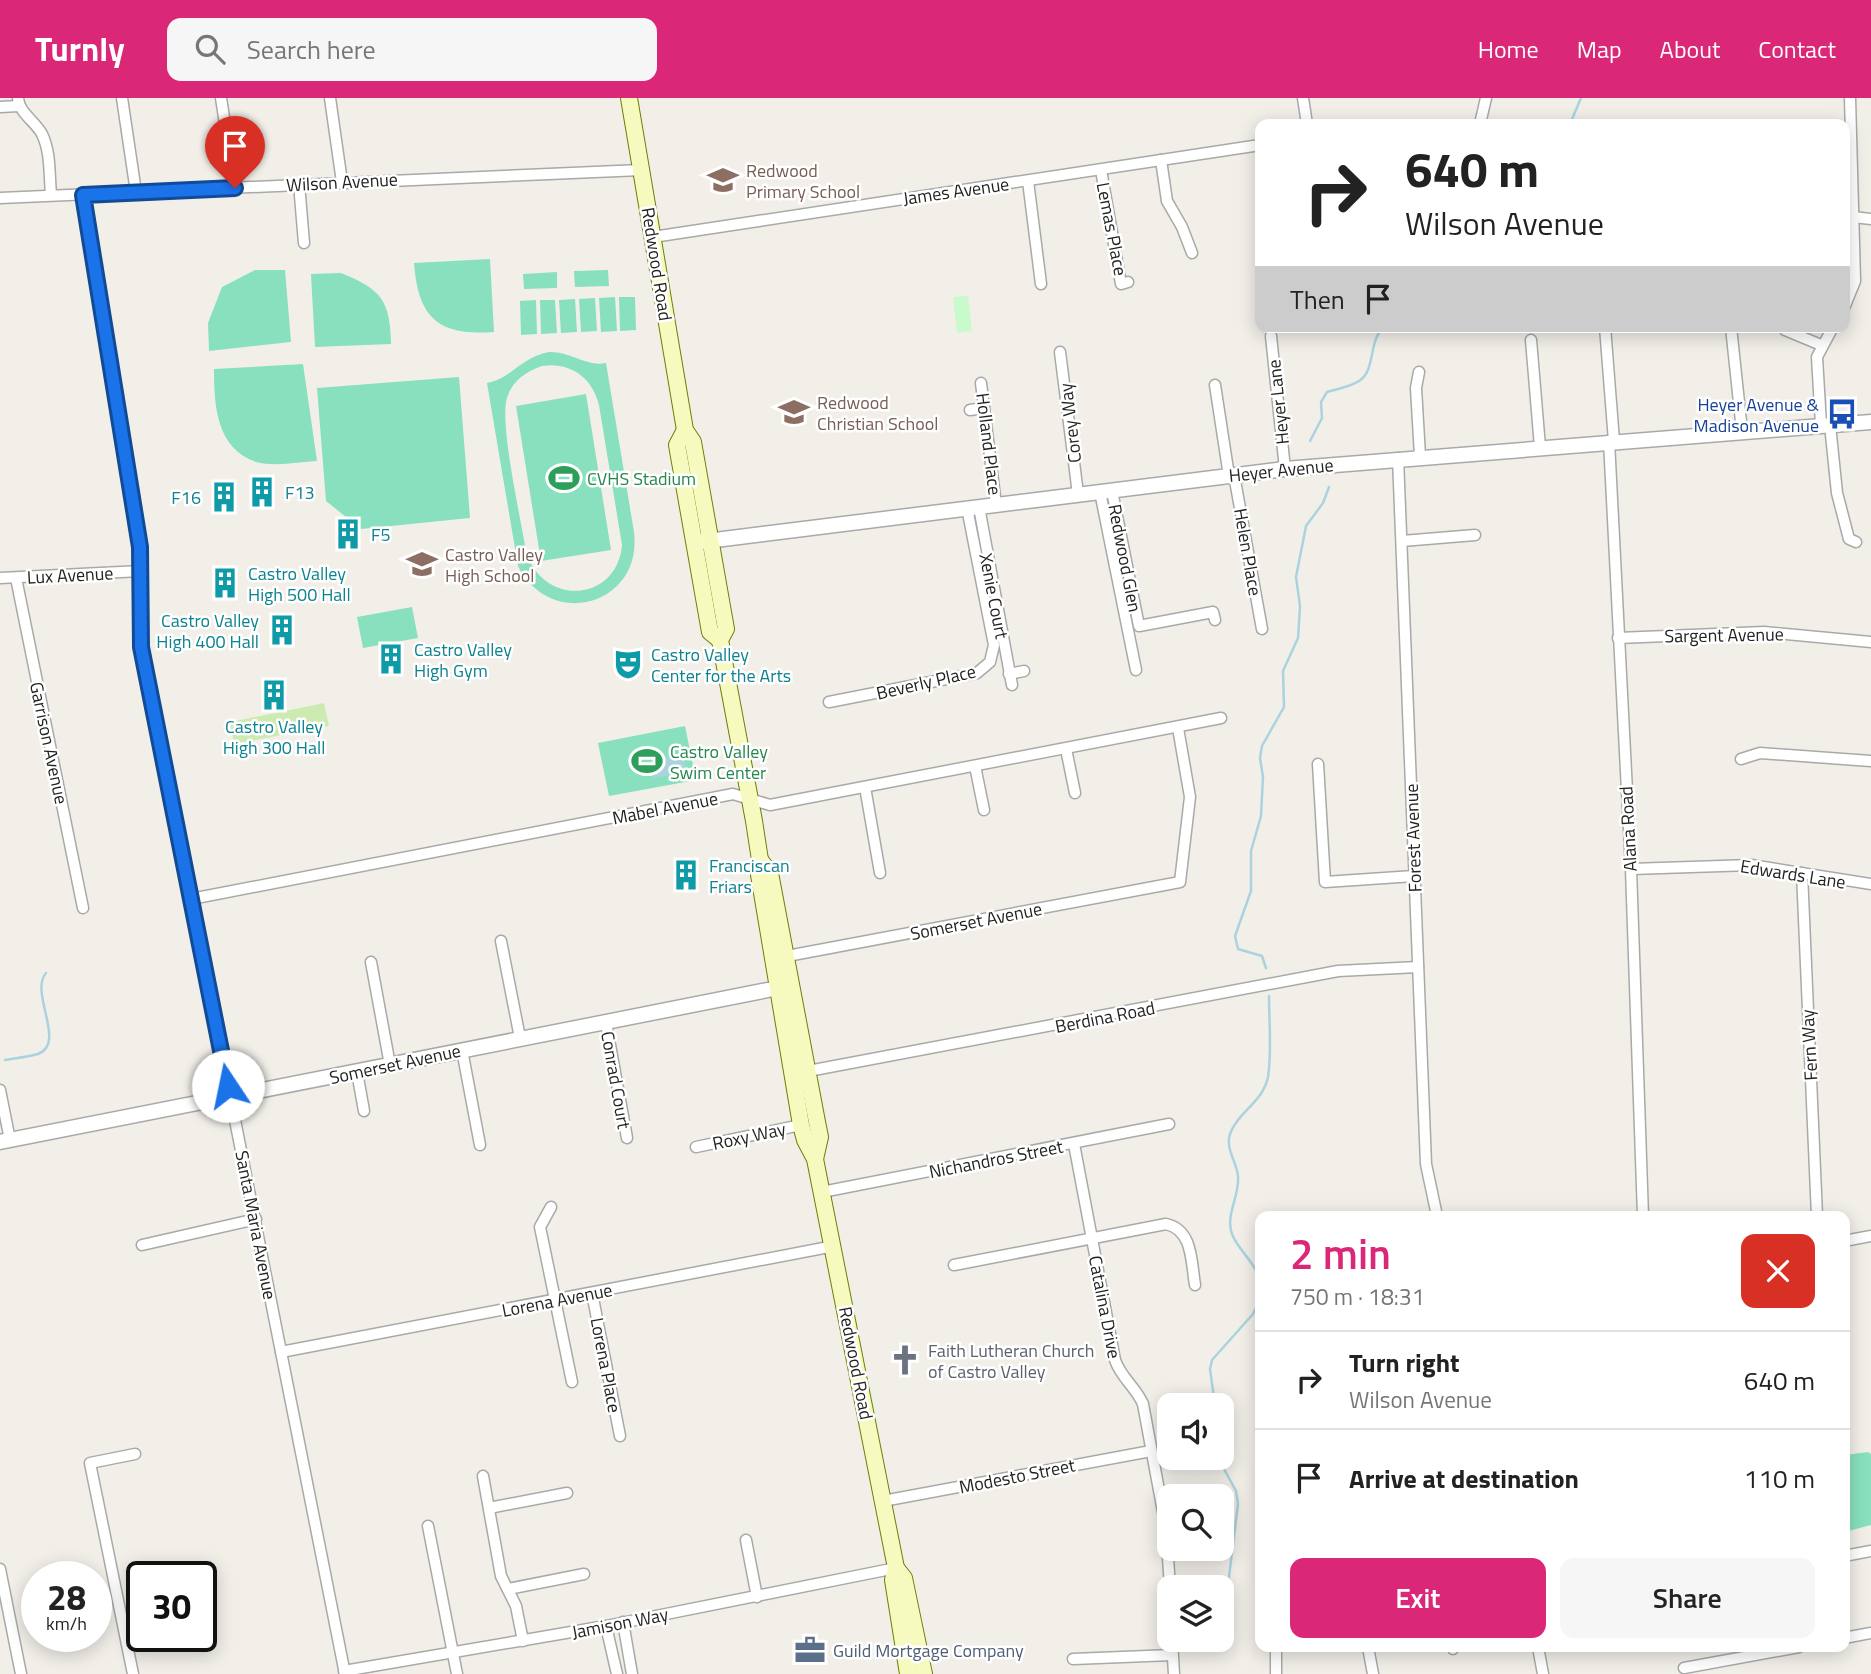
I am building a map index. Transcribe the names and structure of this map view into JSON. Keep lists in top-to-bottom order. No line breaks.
{"streets":{"main road":["Redwood Road"],"street":["Wilson Avenue","James Avenue","Lemas Place","Heyer Lane","Corey Way","Holland Place","Heyer Avenue","Helen Place","Redwood Glen","Lux Avenue","Xenie Court","Sargent Avenue","Beverly Place","Garrison Avenue","Mabel Avenue","Alana Road","Forest Avenue","Edwards Lane","Somerset Avenue","Berdina Road","Fern Way","Conrad Court","Roxy Way","Nichandros Street","Santa Maria Avenue","Lorena Avenue","Catalina Drive","Lorena Place","Modesto Street","Jamison Way"]},"crossings":[["Wilson Avenue","Redwood Road"],["Wilson Avenue","Santa Maria Avenue"],["James Avenue","Lemas Place"],["James Avenue","Redwood Road"],["Redwood Road","Heyer Avenue"],["Redwood Road","Mabel Avenue"],["Redwood Road","Somerset Avenue"],["Redwood Road","Berdina Road"],["Redwood Road","Roxy Way"],["Redwood Road","Nichandros Street"],["Redwood Road","Lorena Avenue"],["Redwood Road","Modesto Street"],["Redwood Road","Jamison Way"],["Heyer Lane","Heyer Avenue"],["Corey Way","Heyer Avenue"],["Holland Place","Heyer Avenue"],["Heyer Avenue","Helen Place"],["Heyer Avenue","Redwood Glen"],["Heyer Avenue","Xenie Court"],["Heyer Avenue","Beverly Place"],["Heyer Avenue","Alana Road"],["Heyer Avenue","Forest Avenue"],["Lux Avenue","Garrison Avenue"],["Lux Avenue","Santa Maria Avenue"],["Xenie Court","Beverly Place"],["Sargent Avenue","Alana Road"],["Mabel Avenue","Somerset Avenue"],["Mabel Avenue","Santa Maria Avenue"],["Alana Road","Edwards Lane"],["Forest Avenue","Berdina Road"],["Edwards Lane","Fern Way"],["Somerset Avenue","Conrad Court"],["Somerset Avenue","Santa Maria Avenue"],["Nichandros Street","Catalina Drive"],["Santa Maria Avenue","Lorena Avenue"],["Santa Maria Avenue","Jamison Way"],["Lorena Avenue","Lorena Place"],["Catalina Drive","Modesto Street"]],"places":{"school or university":["Redwood Primary School","Redwood Christian School","Castro Valley High School"],"bus stop":["Heyer Avenue & Madison Avenue"],"sports":["CVHS Stadium","Castro Valley Swim Center"],"building":["F13","F16","F5","Castro Valley High 500 Hall","Castro Valley High 400 Hall","Castro Valley High Gym","Castro Valley High 300 Hall","Franciscan Friars"],"theatre":["Castro Valley Center for the Arts"],"church":["Faith Lutheran Church of Castro Valley"],"office":["Guild Mortgage Company"]},"page":{"header":"Turnly","search":"Search here","nav":["Home","Map","About","Contact"],"turn":["640 m","Wilson Avenue"],"then":"Then","heading":["2 min","750 m · 18:31"],"list":[{"name":"Turn right","note":"Wilson Avenue","value":"640 m"},{"name":"Arrive at destination","value":"110 m"}],"buttons":["Exit","Share"],"speed":"28 km/h","limit":"30"}}
